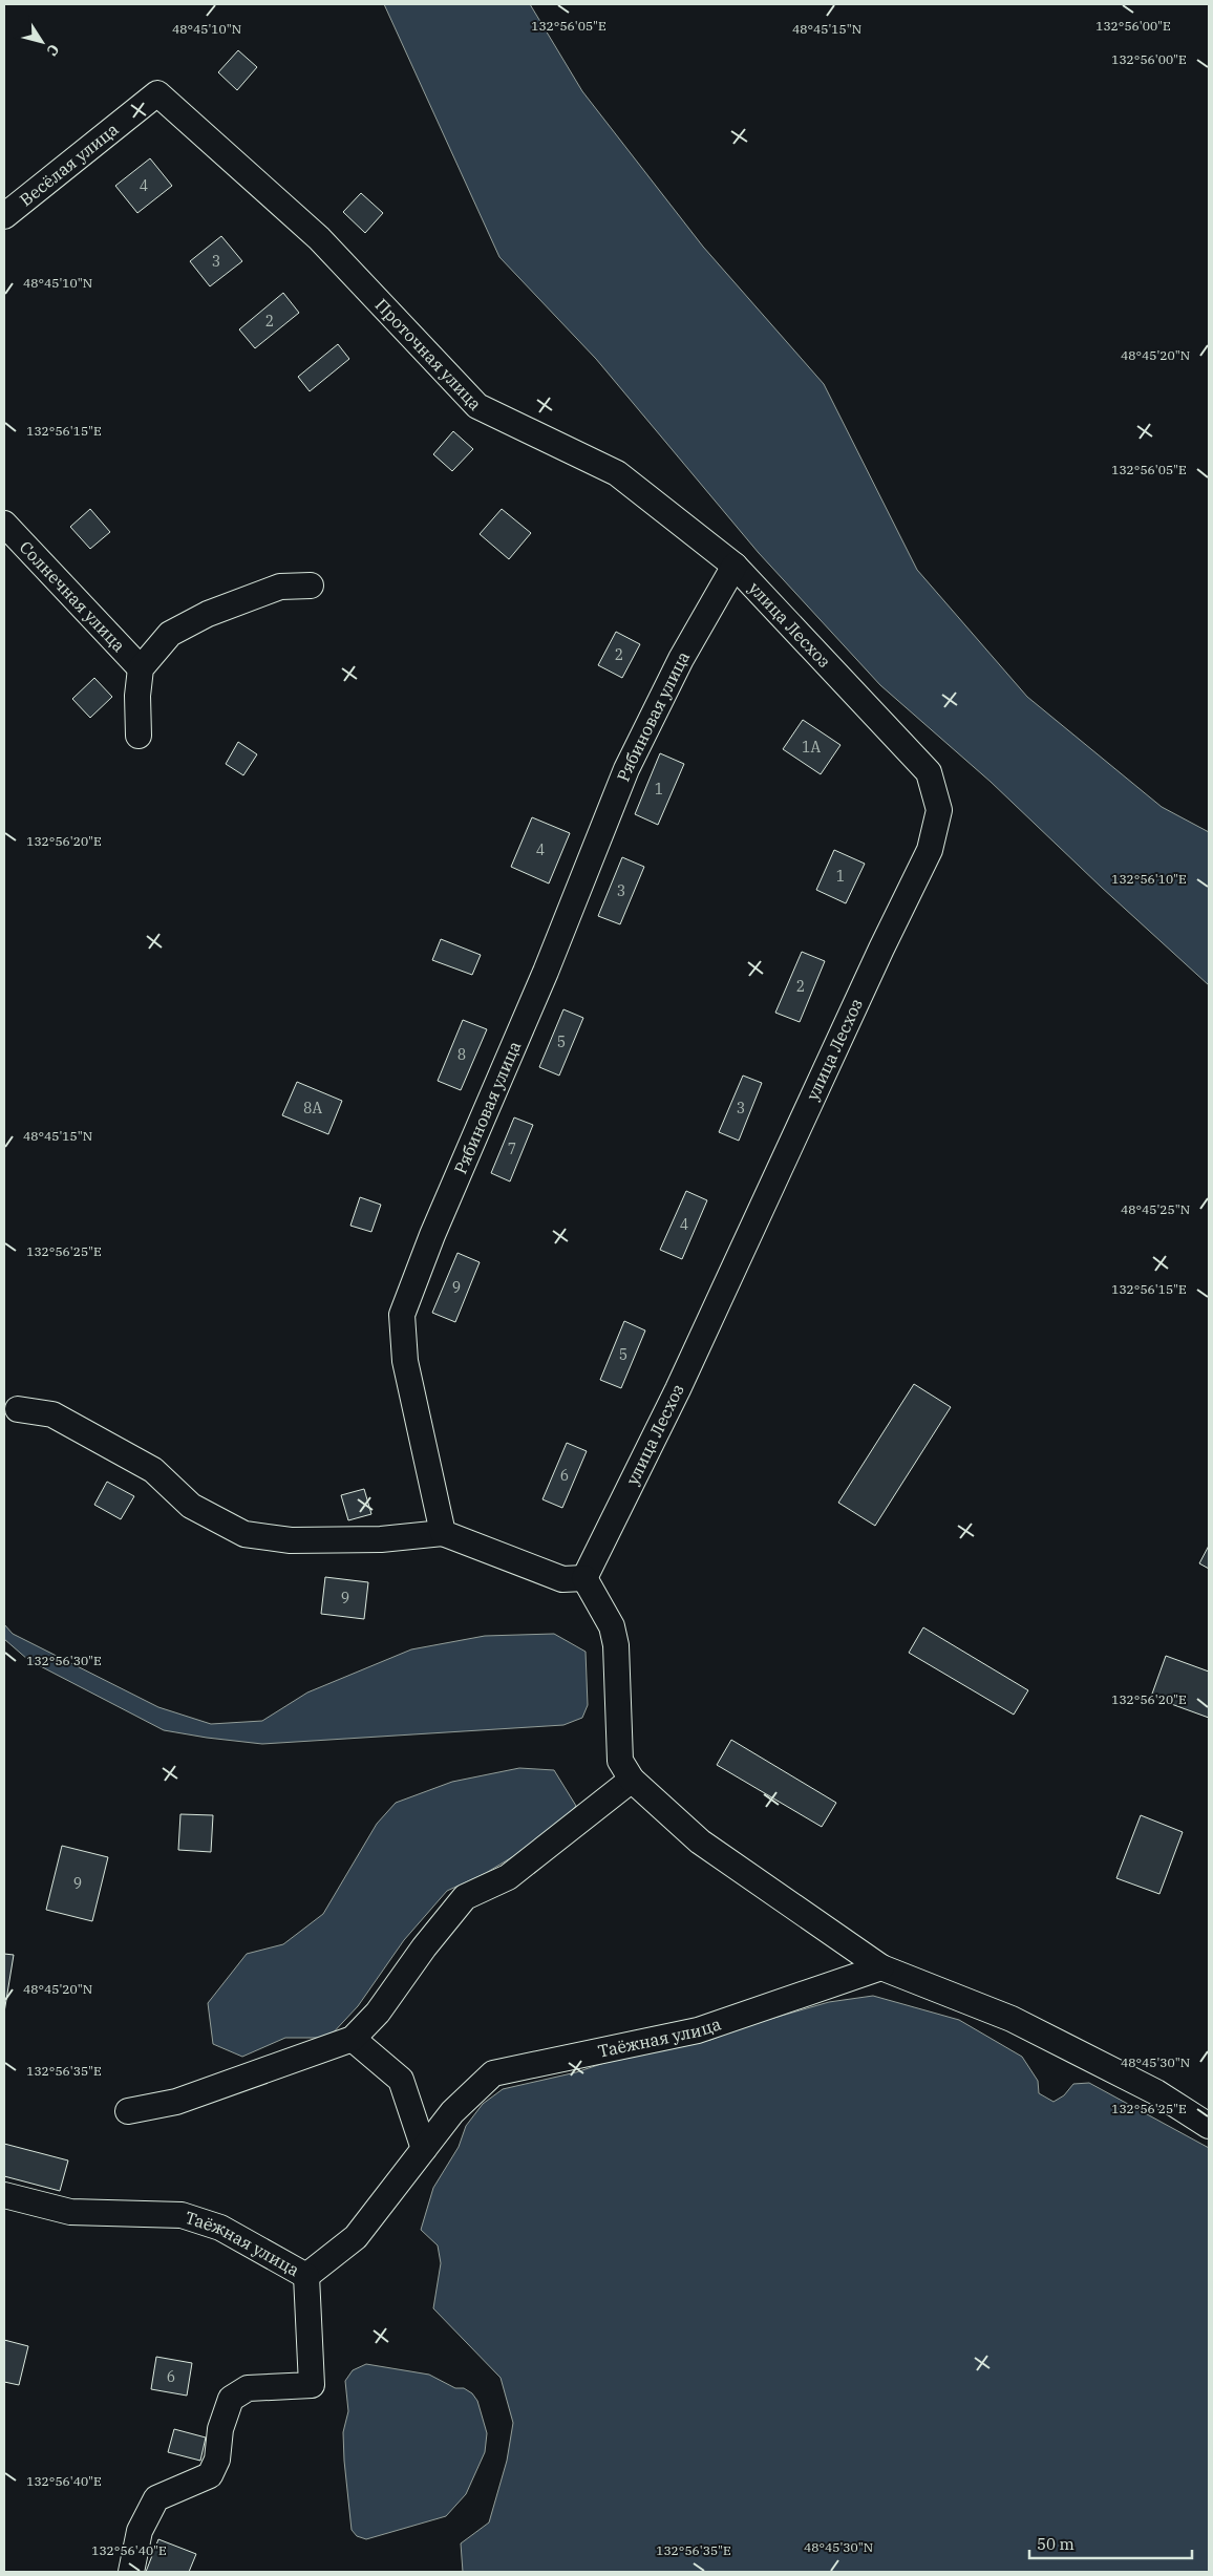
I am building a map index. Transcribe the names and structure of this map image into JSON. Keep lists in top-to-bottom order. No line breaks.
{"streets":{"street":["Весёлая улица","Проточная улица","Солнечная улица","улица Лесхоз","Рябиновая улица","Таёжная улица"]},"crossings":[["Весёлая улица","Проточная улица"],["Проточная улица","улица Лесхоз"],["Проточная улица","Рябиновая улица"],["улица Лесхоз","Рябиновая улица"]],"house_numbers":["4","3","2","2","1А","1","4","1","3","2","5","8","8А","3","7","4","9","5","6","9","9","6"],"scale_bar":"50 m","north":"bottom right","coordinates":["132°56'05\"E","132°56'00\"E","48°45'10\"N","48°45'15\"N","48°45'20\"N","132°56'15\"E","132°56'20\"E","132°56'10\"E","48°45'25\"N","132°56'25\"E","132°56'30\"E","48°45'30\"N","132°56'35\"E","132°56'40\"E"]}
